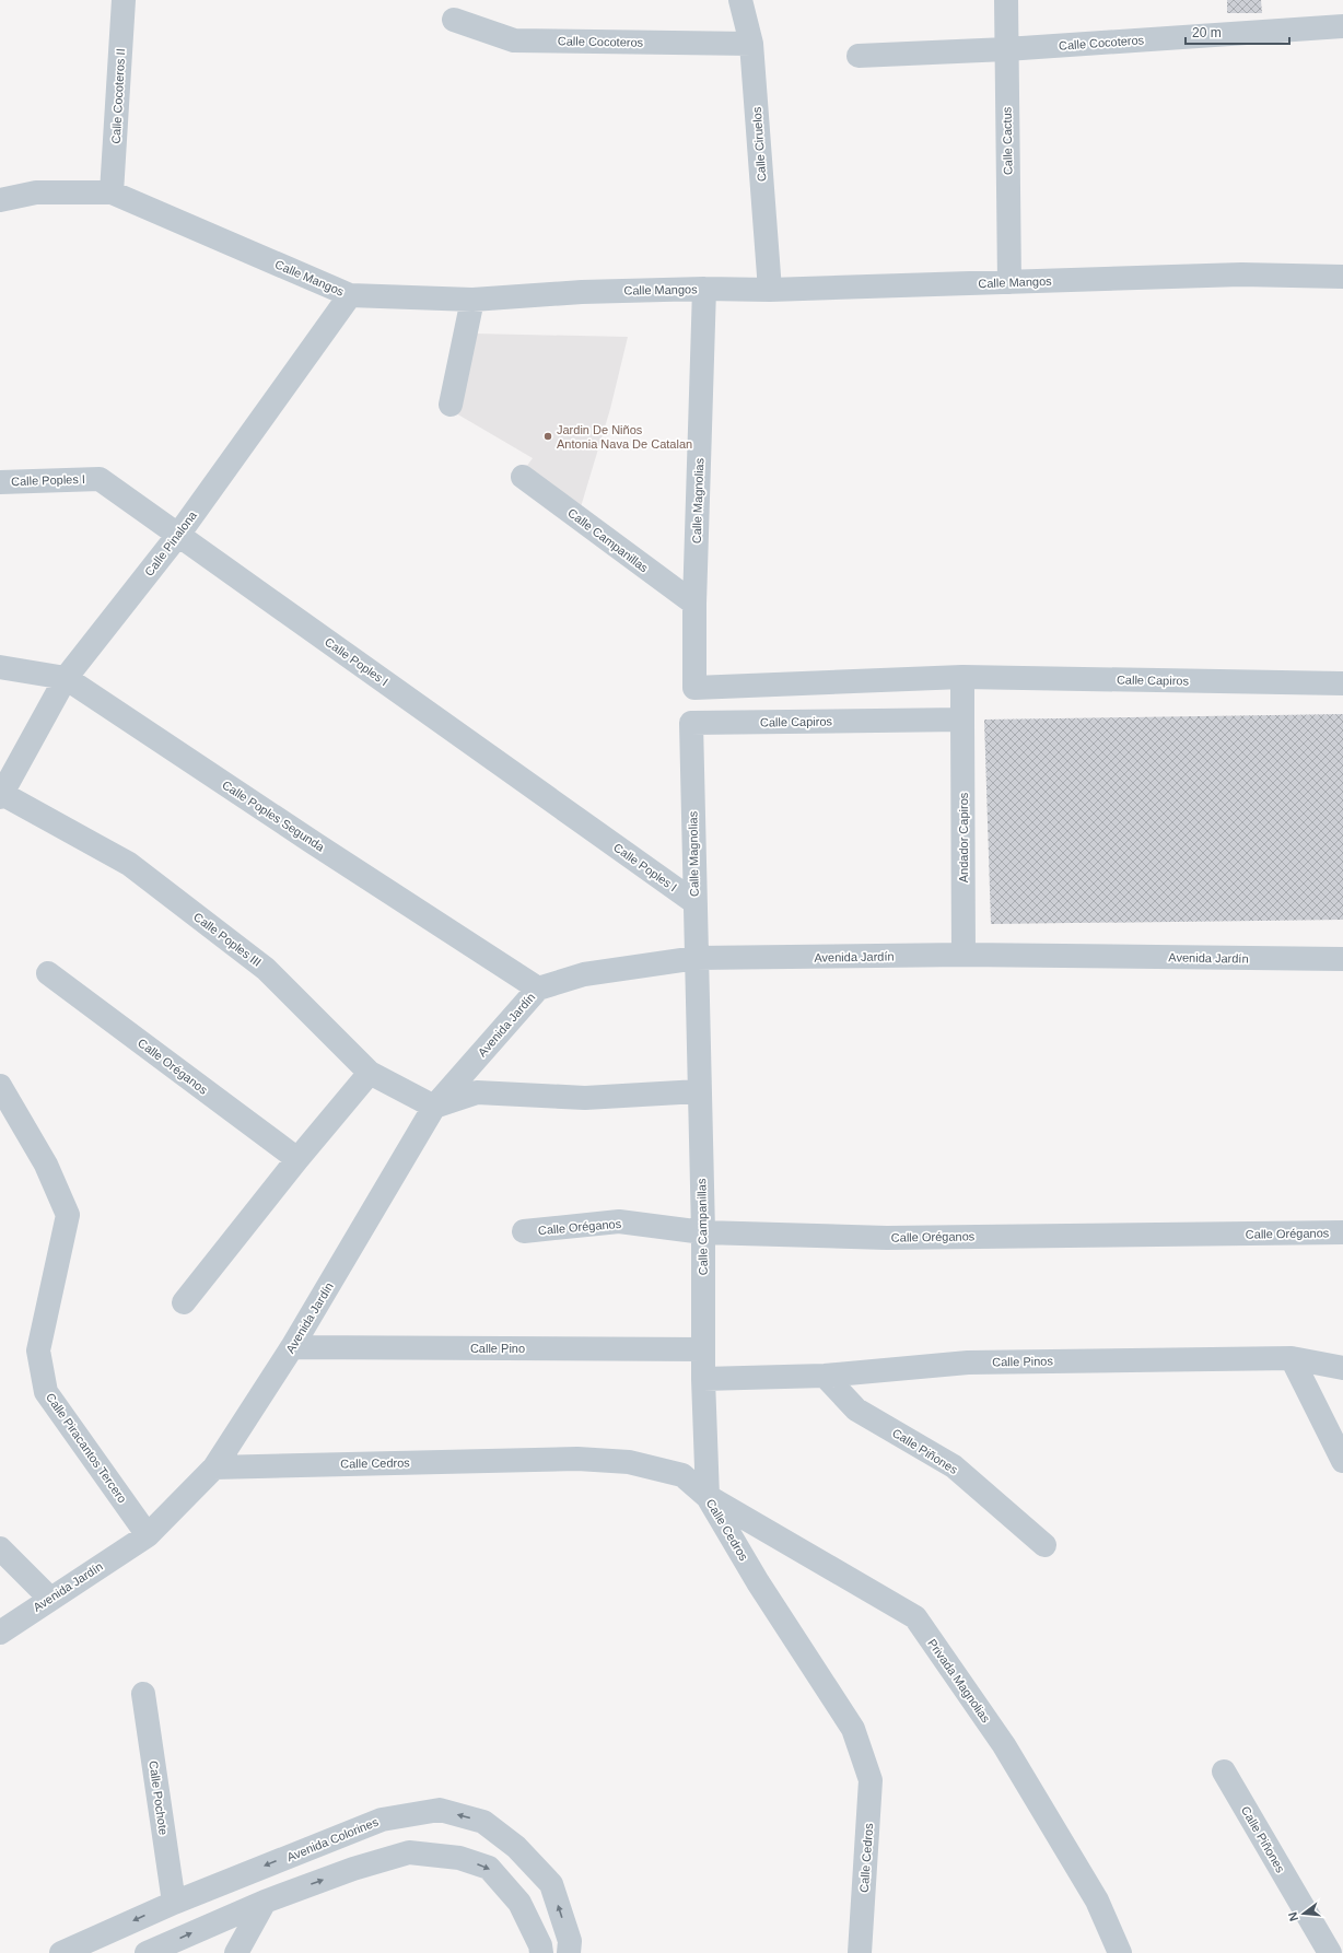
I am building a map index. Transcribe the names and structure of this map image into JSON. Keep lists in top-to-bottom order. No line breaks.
{"streets":{"street":["Calle Cocoteros","Calle Cocoteros II","Calle Cactus","Calle Ciruelos","Calle Mangos","Calle Poples I","Calle Magnolias","Calle Campanillas","Calle Pinalona","Calle Capiros","Calle Poples Segunda","Andador Capiros","Calle Poples III","Avenida Jardín","Calle Oréganos","Calle Pino","Calle Pinos","Calle Piracantos Tercero","Calle Piñones","Calle Cedros","Privada Magnolias","Calle Pochote","Avenida Colorines"]},"crossings":[["Calle Cocoteros","Calle Cactus"],["Calle Cocoteros","Calle Ciruelos"],["Calle Cocoteros II","Calle Mangos"],["Calle Cactus","Calle Mangos"],["Calle Ciruelos","Calle Mangos"],["Calle Mangos","Calle Magnolias"],["Calle Mangos","Calle Pinalona"],["Calle Poples I","Calle Magnolias"],["Calle Poples I","Calle Pinalona"],["Calle Magnolias","Calle Campanillas"],["Calle Magnolias","Calle Capiros"],["Calle Magnolias","Avenida Jardín"],["Calle Campanillas","Avenida Jardín"],["Calle Campanillas","Calle Oréganos"],["Calle Campanillas","Calle Pino"],["Calle Campanillas","Calle Pinos"],["Calle Campanillas","Calle Cedros"],["Calle Campanillas","Privada Magnolias"],["Calle Pinalona","Calle Poples Segunda"],["Calle Pinalona","Calle Poples III"],["Calle Capiros","Andador Capiros"],["Calle Poples Segunda","Avenida Jardín"],["Andador Capiros","Avenida Jardín"],["Calle Poples III","Avenida Jardín"],["Avenida Jardín","Calle Pino"],["Avenida Jardín","Calle Piracantos Tercero"],["Avenida Jardín","Calle Cedros"],["Calle Pinos","Calle Piñones"],["Calle Cedros","Privada Magnolias"],["Calle Pochote","Avenida Colorines"]],"one_way":["Avenida Colorines"],"places":["Jardin De Niños Antonia Nava De Catalan"],"scale_bar":"20 m","north":"left"}
